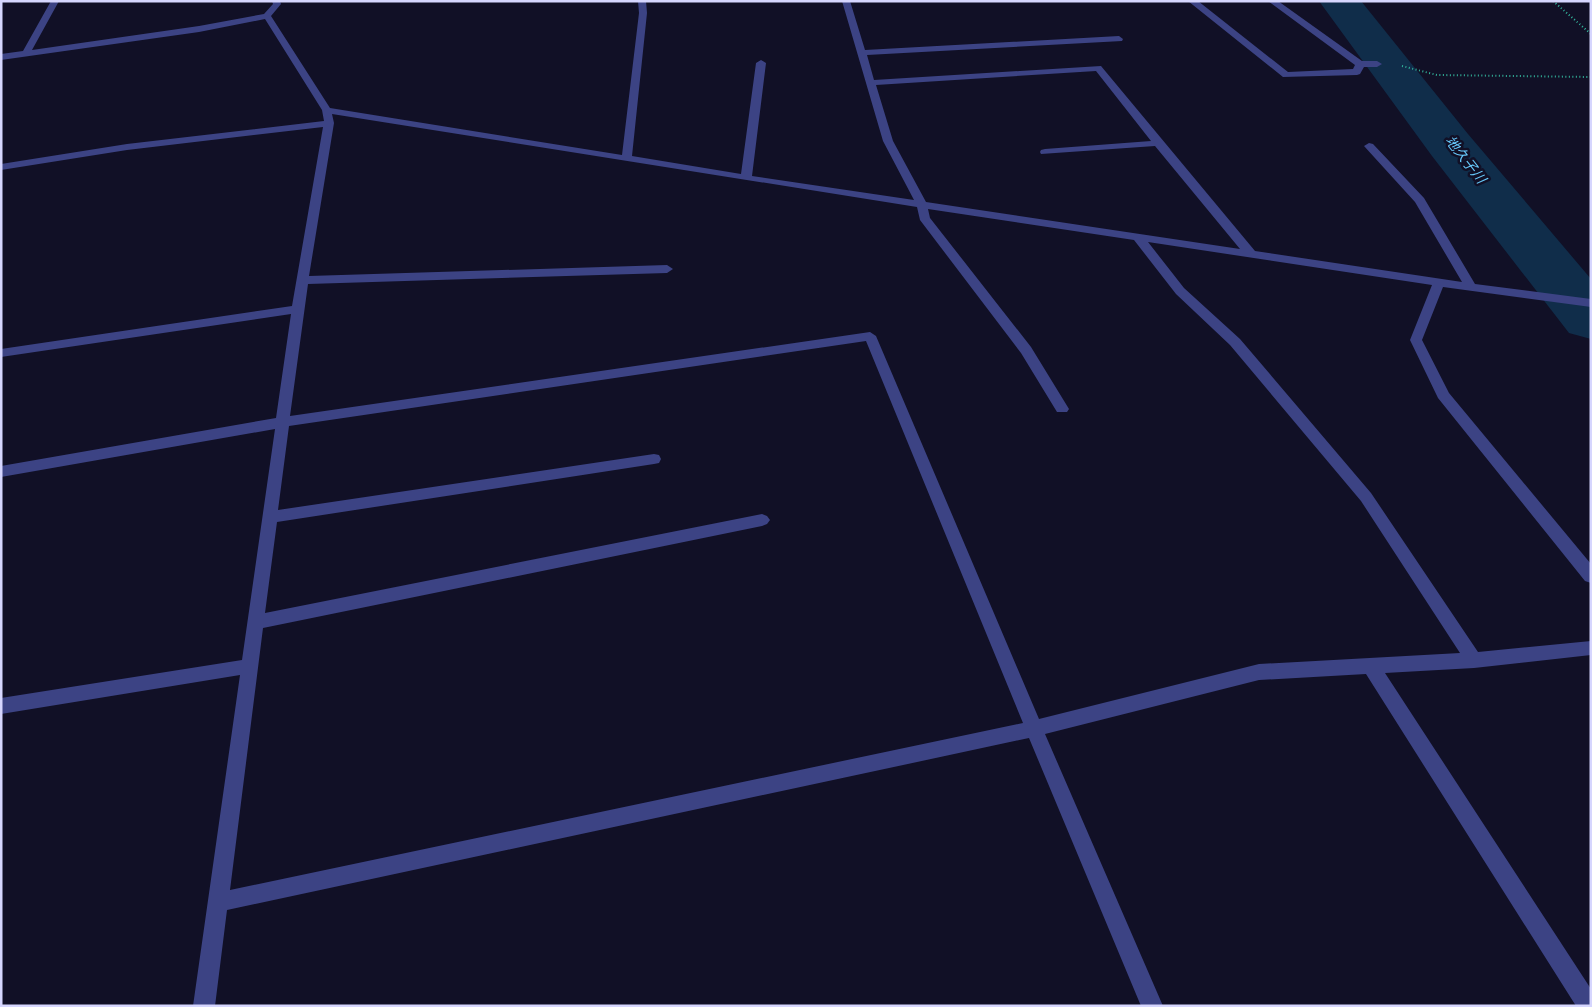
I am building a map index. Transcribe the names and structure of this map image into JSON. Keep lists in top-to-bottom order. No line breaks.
{"water":["地久子川"]}
